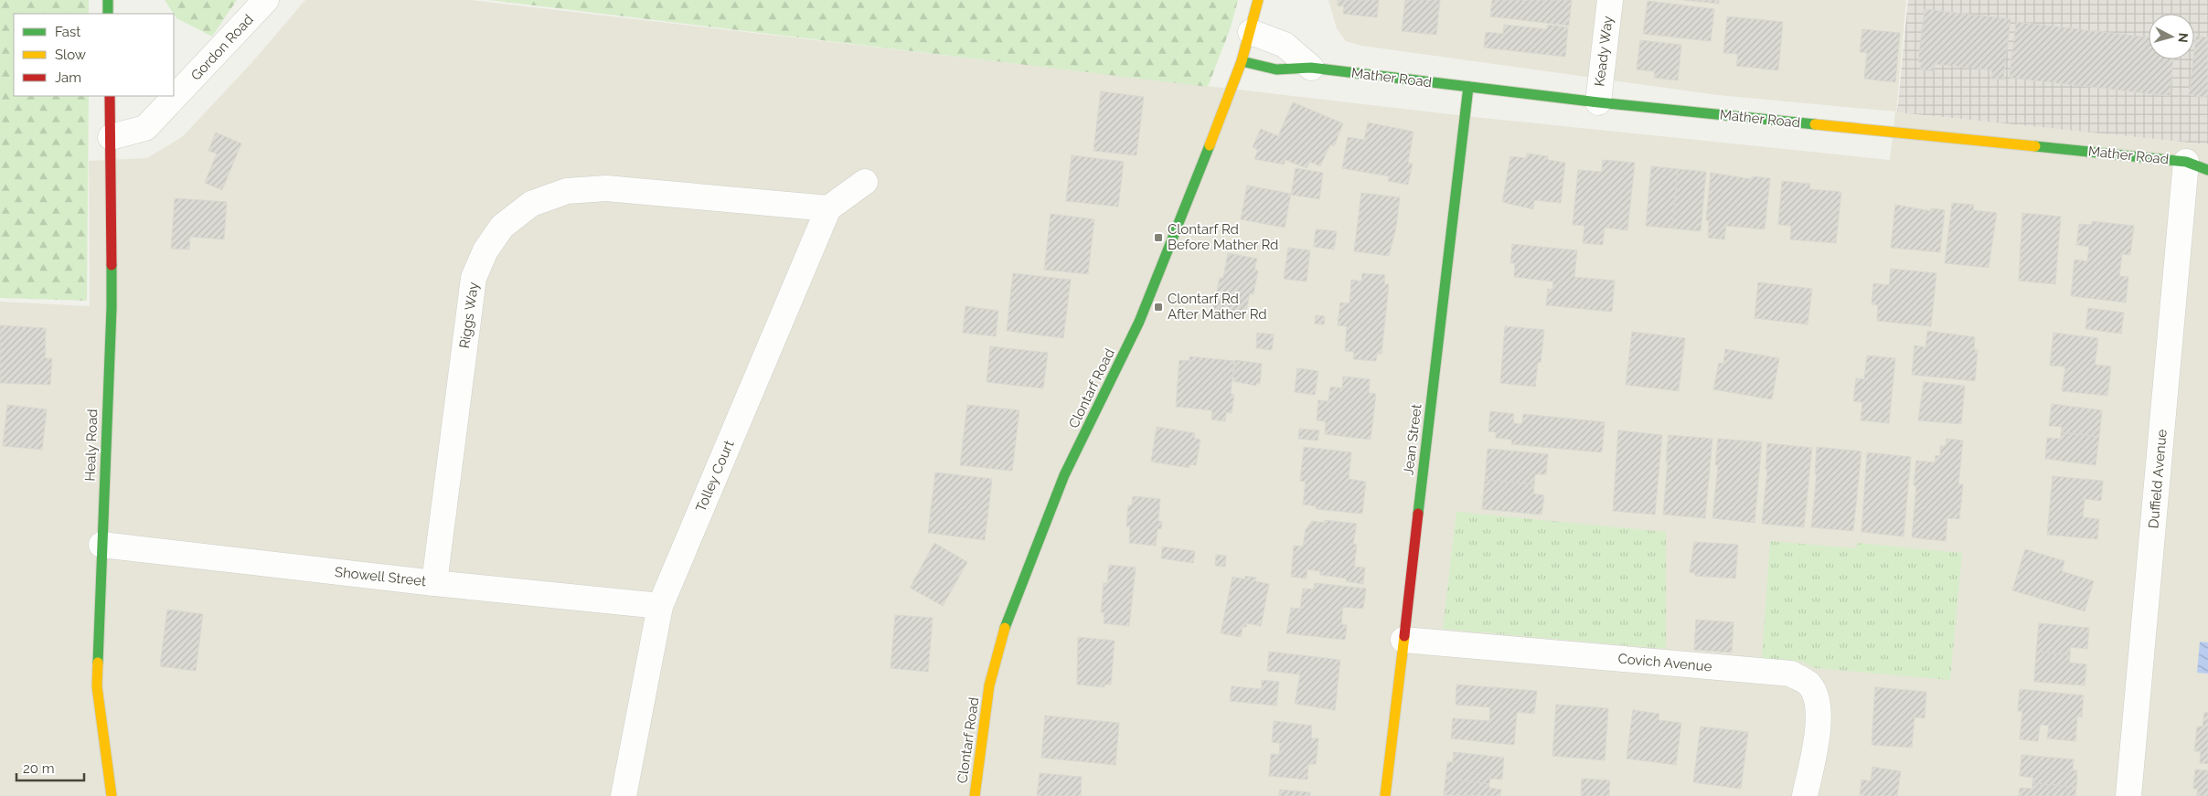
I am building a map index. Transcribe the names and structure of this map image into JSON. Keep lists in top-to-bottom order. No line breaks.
{"streets":{"street":["Gordon Road","Keady Way","Mather Road","Riggs Way","Clontarf Road","Jean Street","Healy Road","Tolley Court","Duffield Avenue","Showell Street","Covich Avenue"]},"crossings":[["Gordon Road","Healy Road"],["Keady Way","Mather Road"],["Mather Road","Clontarf Road"],["Mather Road","Jean Street"],["Mather Road","Duffield Avenue"],["Riggs Way","Tolley Court"],["Riggs Way","Showell Street"],["Jean Street","Covich Avenue"],["Healy Road","Showell Street"],["Tolley Court","Showell Street"]],"places":{"transit":["Clontarf Rd Before Mather Rd","Clontarf Rd After Mather Rd"]},"legend":["Fast","Slow","Jam"],"scale_bar":"20 m","north":"right"}
